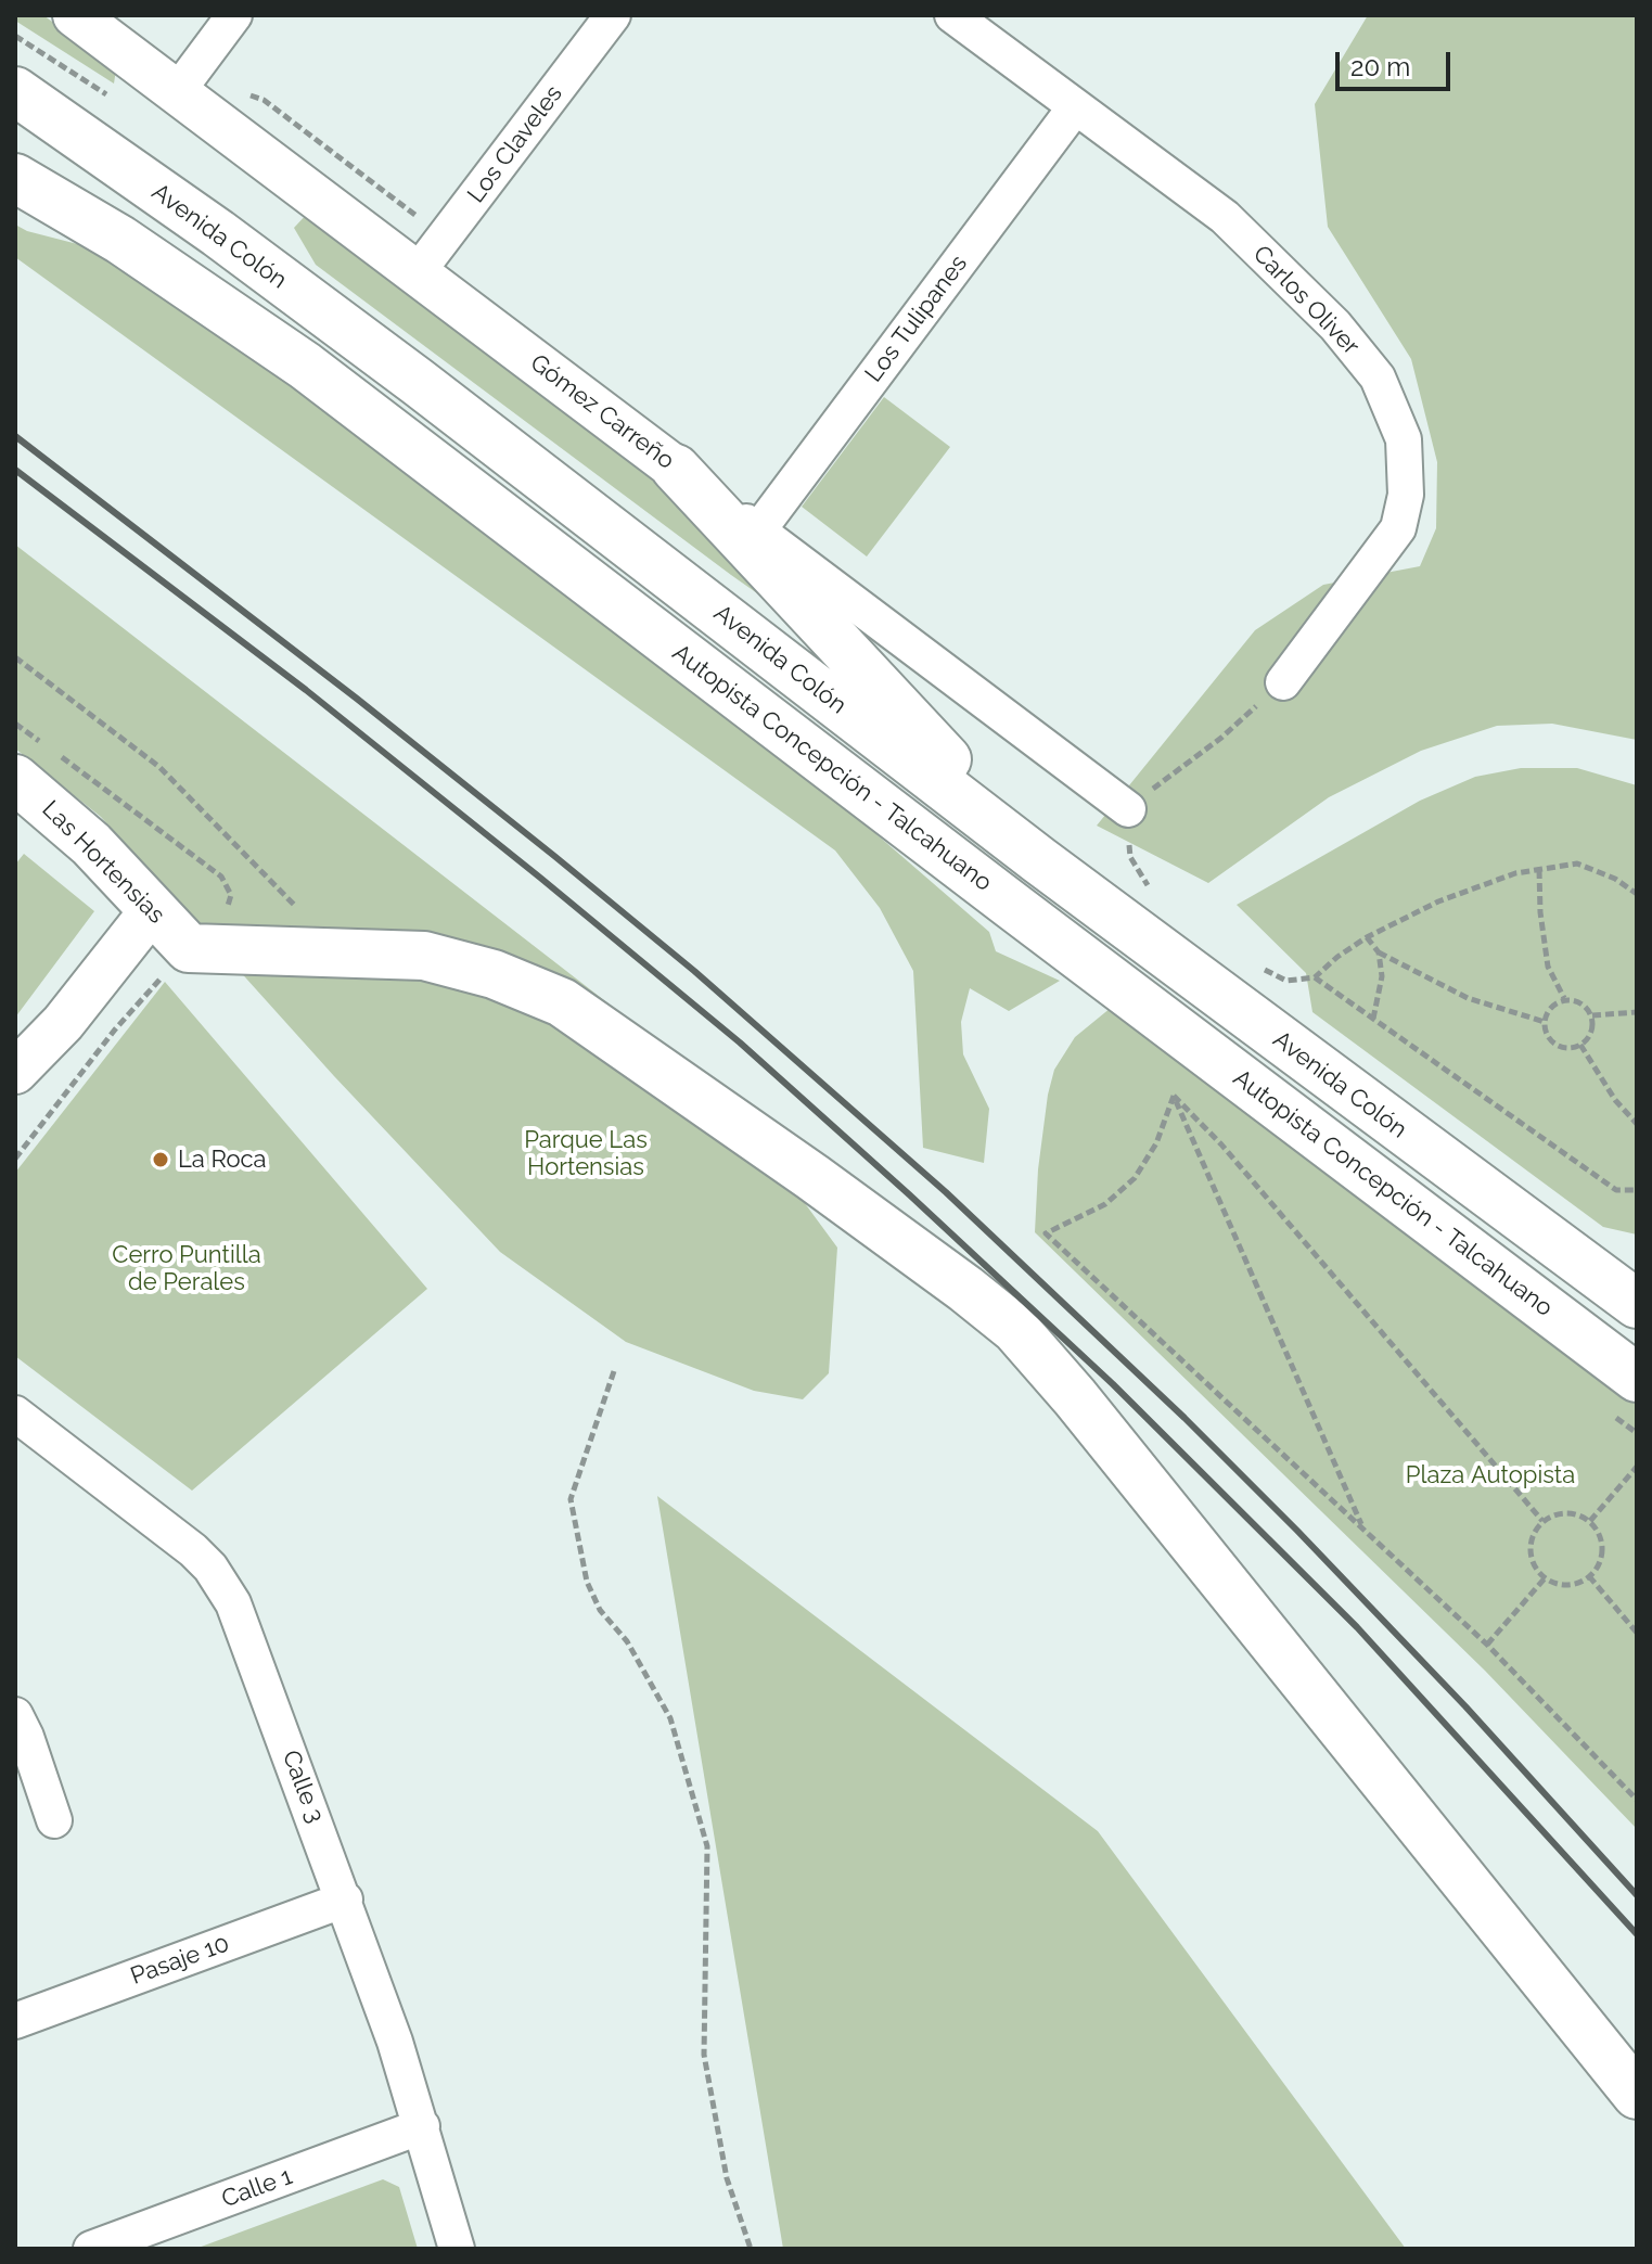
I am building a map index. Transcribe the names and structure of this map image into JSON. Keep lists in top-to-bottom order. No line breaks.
{"streets":{"main road":["Avenida Colón","Autopista Concepción - Talcahuano","Las Hortensias"],"street":["Los Claveles","Carlos Oliver","Los Tulipanes","Gómez Carreño","Calle 3","Pasaje 10","Calle 1"]},"crossings":[["Los Claveles","Gómez Carreño"],["Carlos Oliver","Los Tulipanes"],["Los Tulipanes","Gómez Carreño"],["Calle 3","Pasaje 10"],["Calle 3","Calle 1"]],"parks":["Parque Las Hortensias","Cerro Puntilla de Perales","Plaza Autopista"],"places":["La Roca"],"scale_bar":"20 m"}
